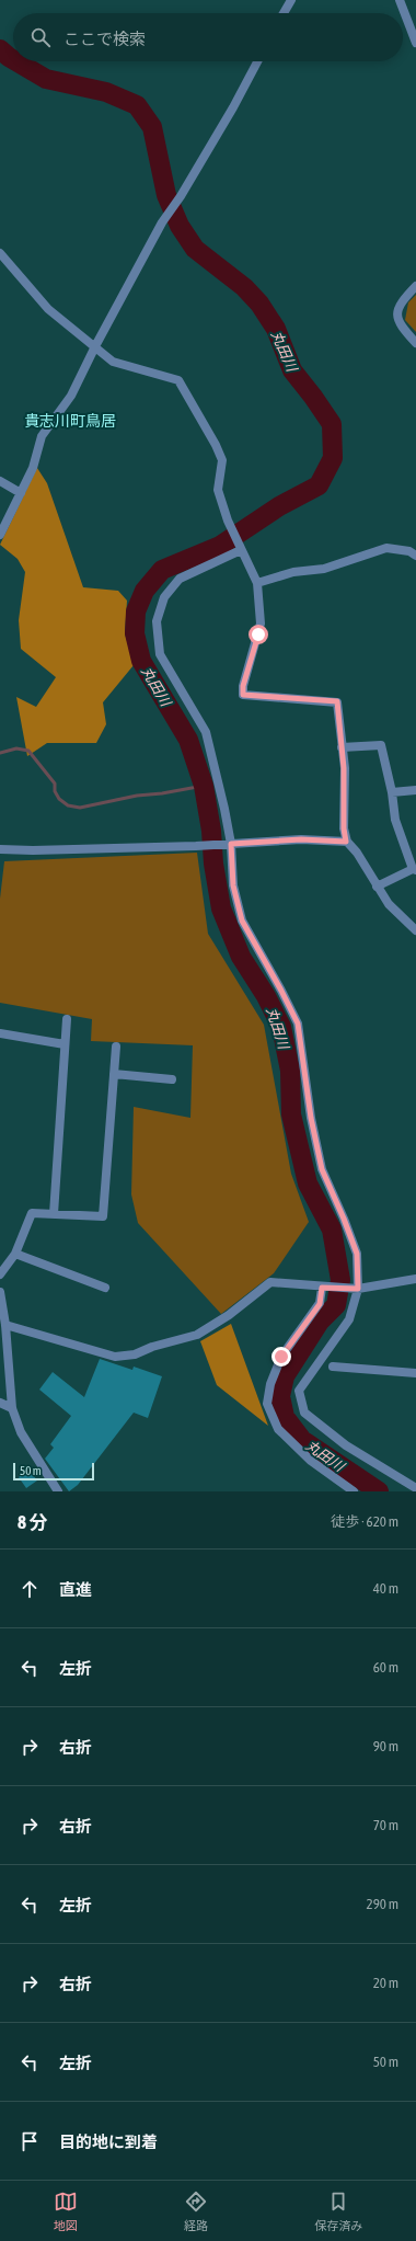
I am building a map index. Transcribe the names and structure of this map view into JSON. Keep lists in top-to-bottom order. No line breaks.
{"districts":["貴志川町鳥居"],"water":["丸田川"],"scale_bar":"50 m","page":{"search":"ここで検索","scale":"50 m","heading":["8 分","徒歩 · 620 m"],"list":[["直進","40 m"],["左折","60 m"],["右折","90 m"],["右折","70 m"],["左折","290 m"],["右折","20 m"],["左折","50 m"],"目的地に到着"],"nav":["地図","経路","保存済み"]}}
